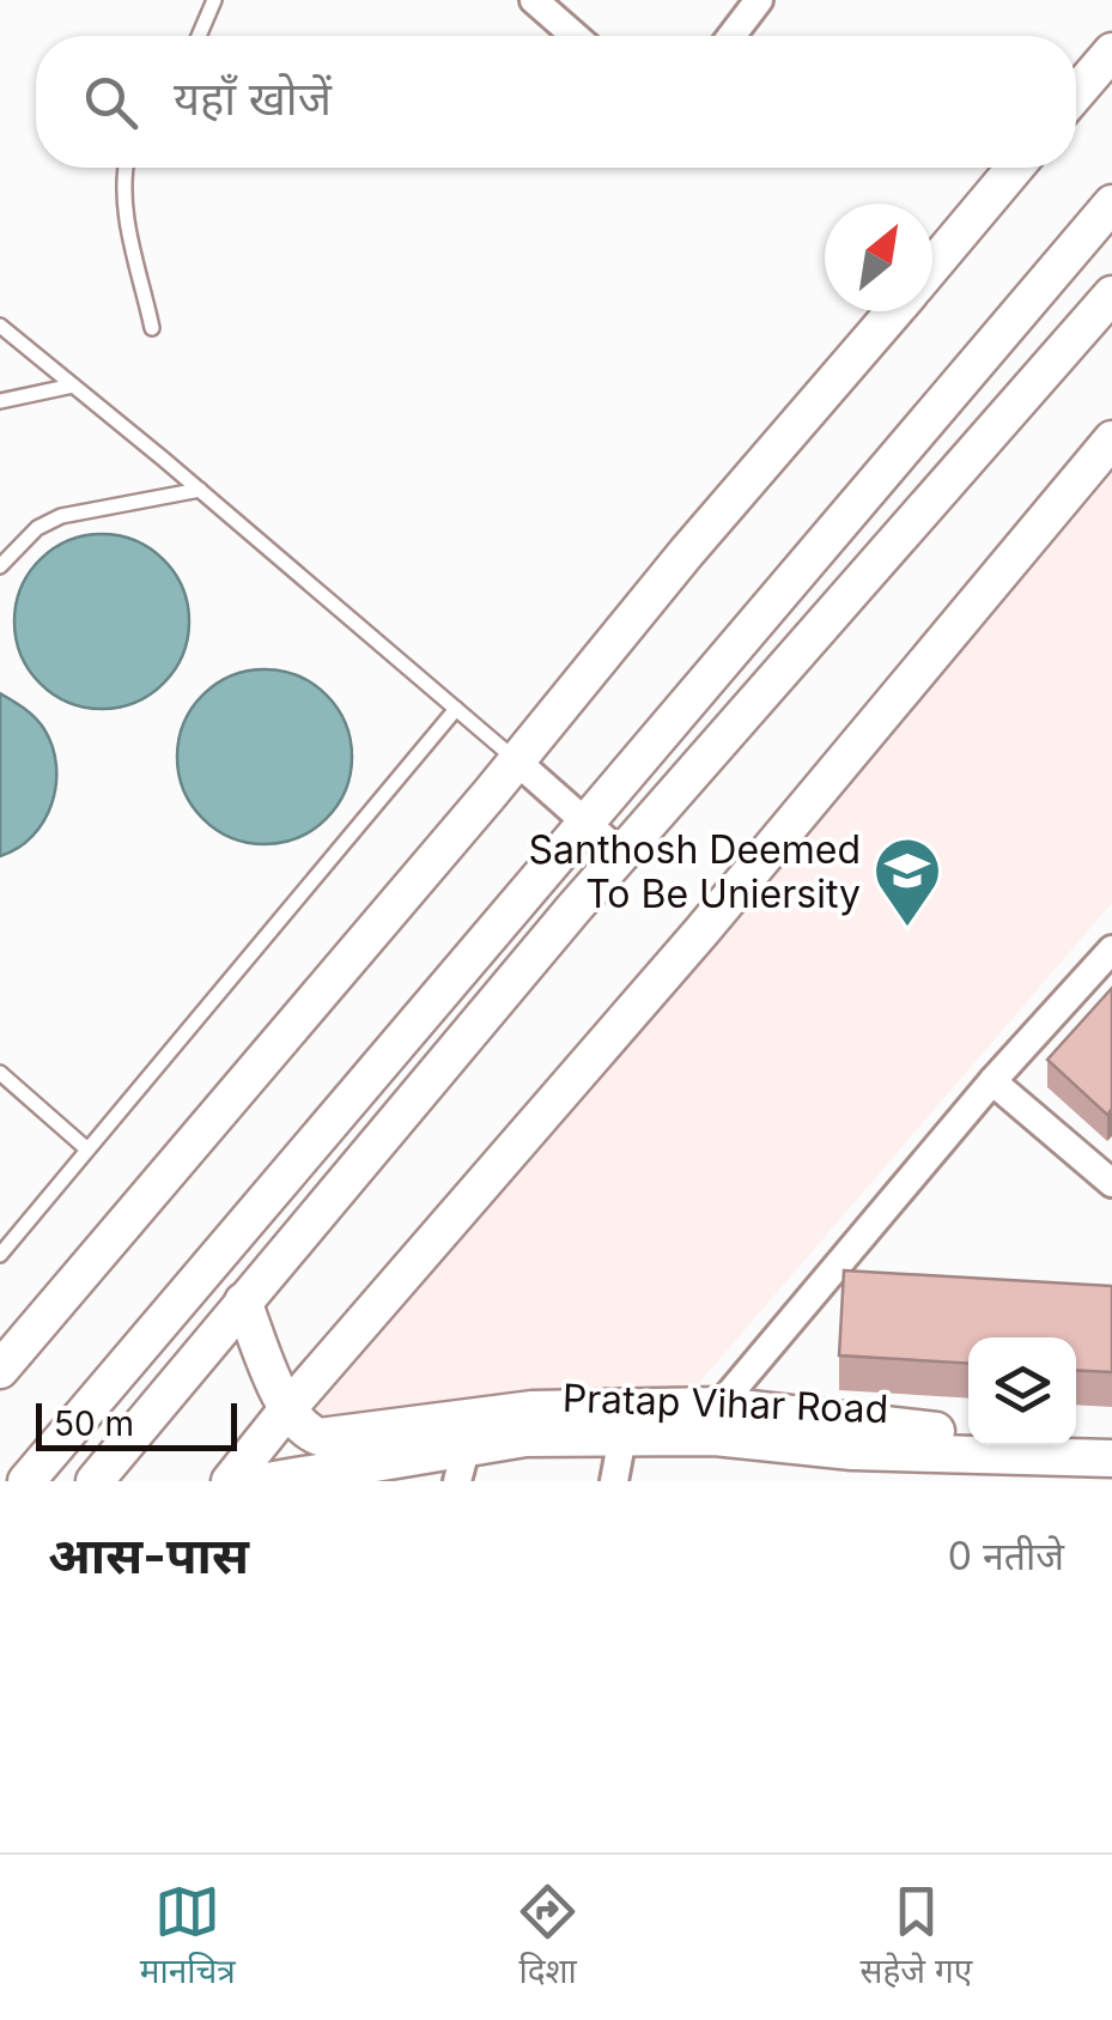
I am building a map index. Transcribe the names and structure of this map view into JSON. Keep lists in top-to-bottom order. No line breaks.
{"streets":{"street":["Pratap Vihar Road"]},"places":{"school or university":["Santhosh Deemed To Be Uniersity"]},"scale_bar":"50 m","north":"top right","page":{"search":"यहाँ खोजें","scale":"50 m","heading":["आस-पास","0 नतीजे"],"nav":["मानचित्र","दिशा","सहेजे गए"]}}
